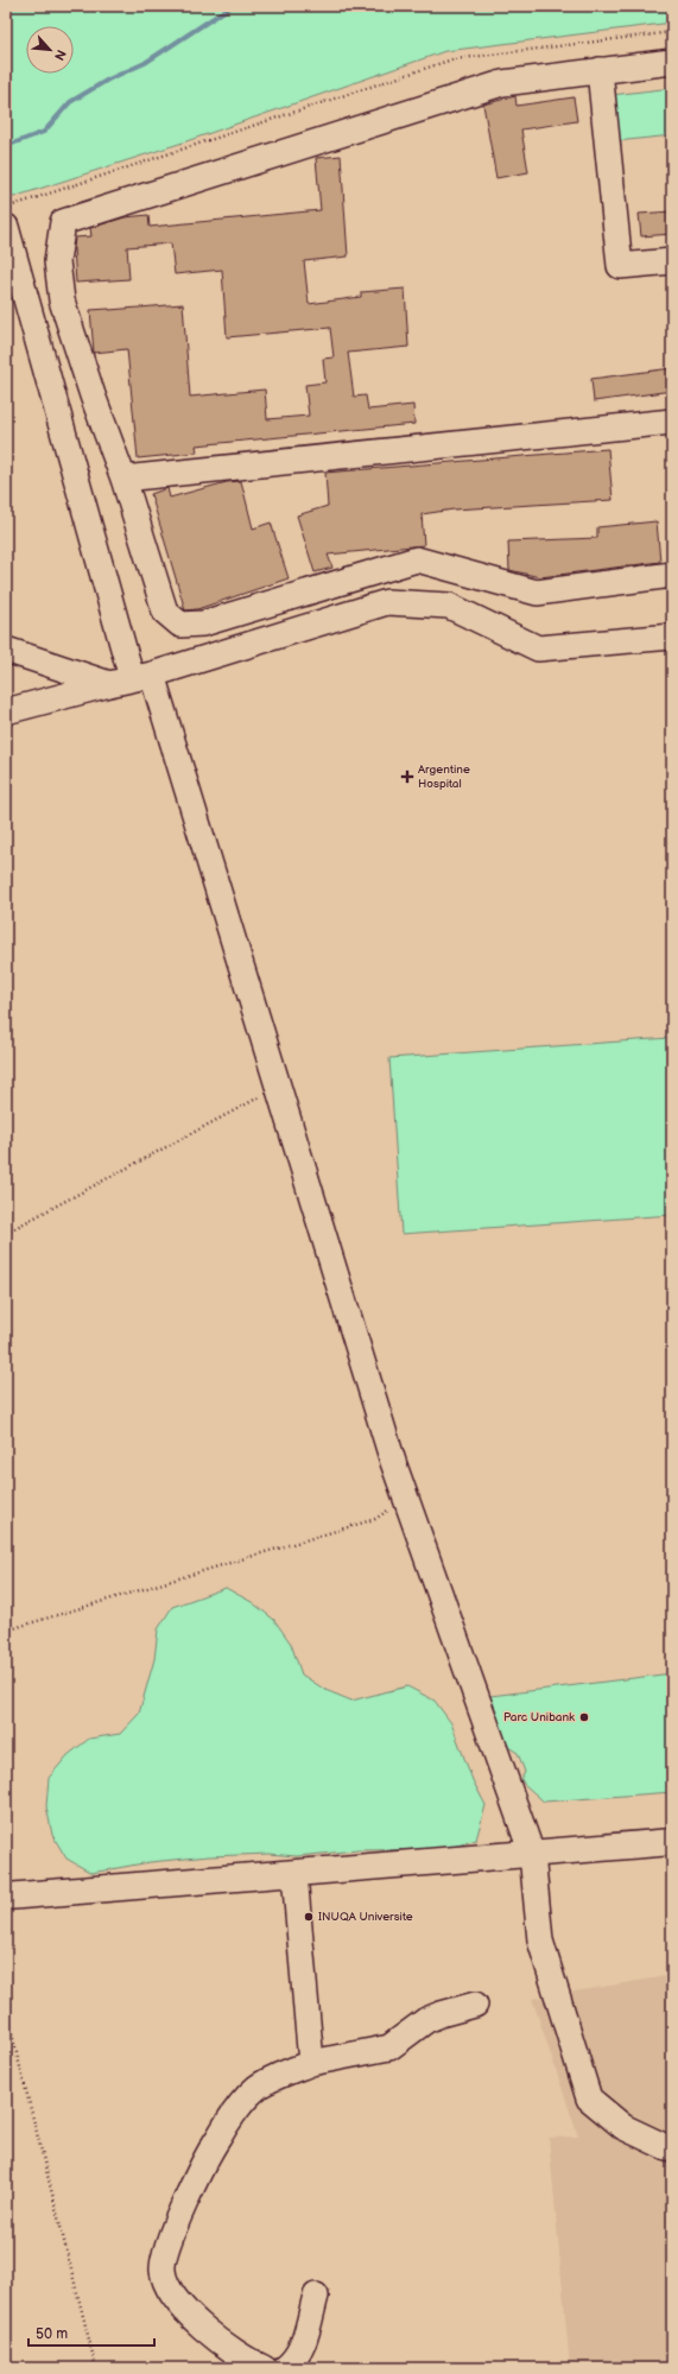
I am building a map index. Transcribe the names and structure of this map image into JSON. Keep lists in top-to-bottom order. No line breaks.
{"places":{"health":["Argentine Hospital"],"other":["Parc Unibank","INUQA Universite"]},"scale_bar":"50 m","north":"bottom right"}
